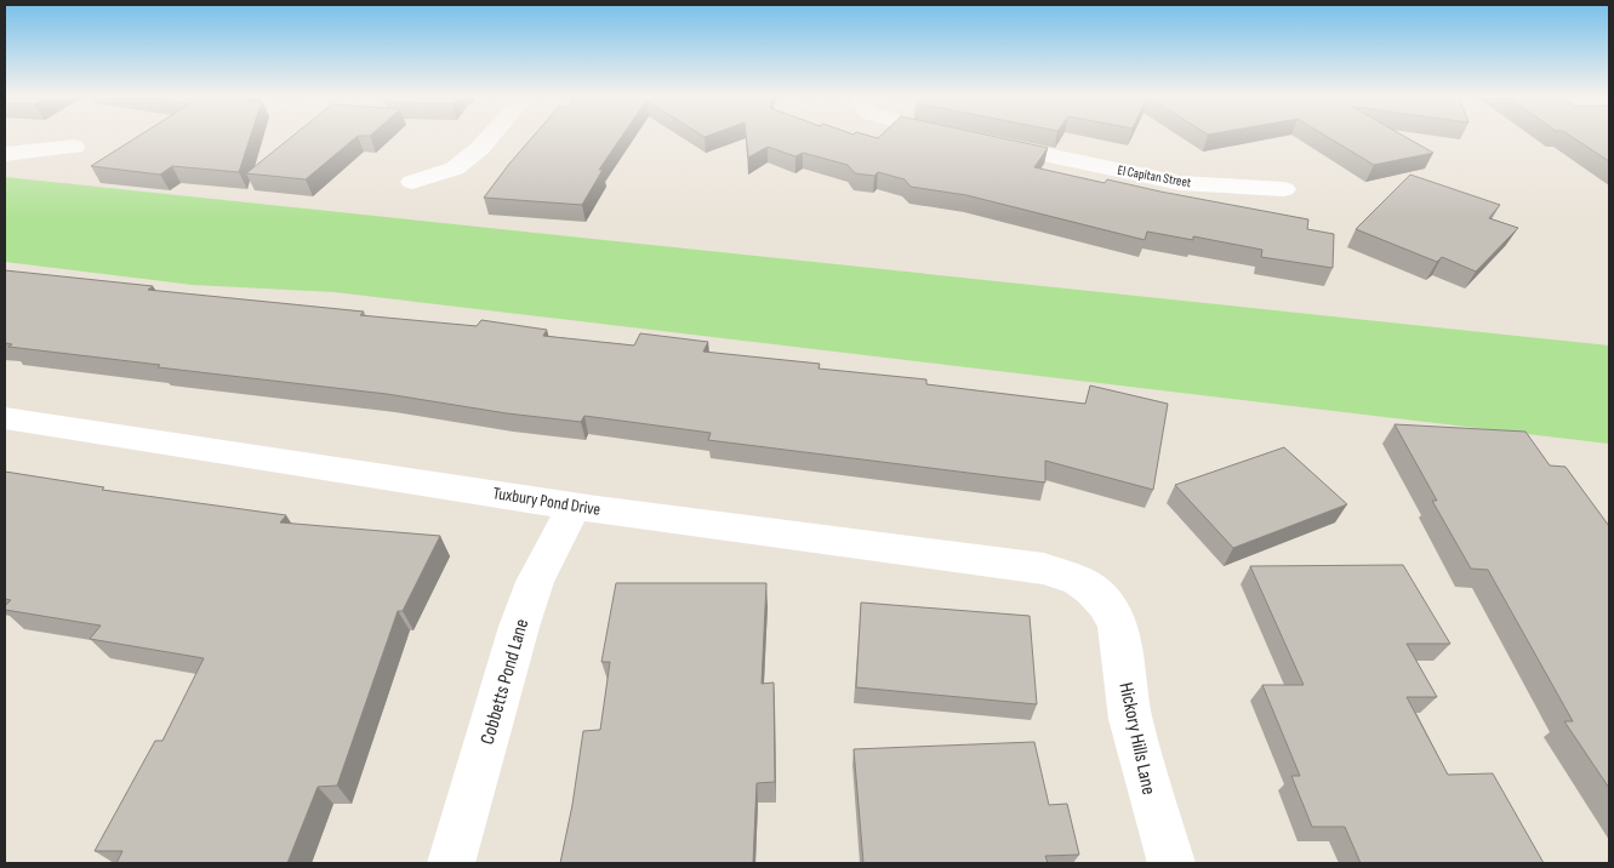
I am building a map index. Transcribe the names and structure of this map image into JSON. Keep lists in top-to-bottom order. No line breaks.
{"streets":{"street":["El Capitan Street","Tuxbury Pond Drive","Cobbetts Pond Lane","Hickory Hills Lane"]},"crossings":[["Tuxbury Pond Drive","Cobbetts Pond Lane"],["Tuxbury Pond Drive","Hickory Hills Lane"]]}
